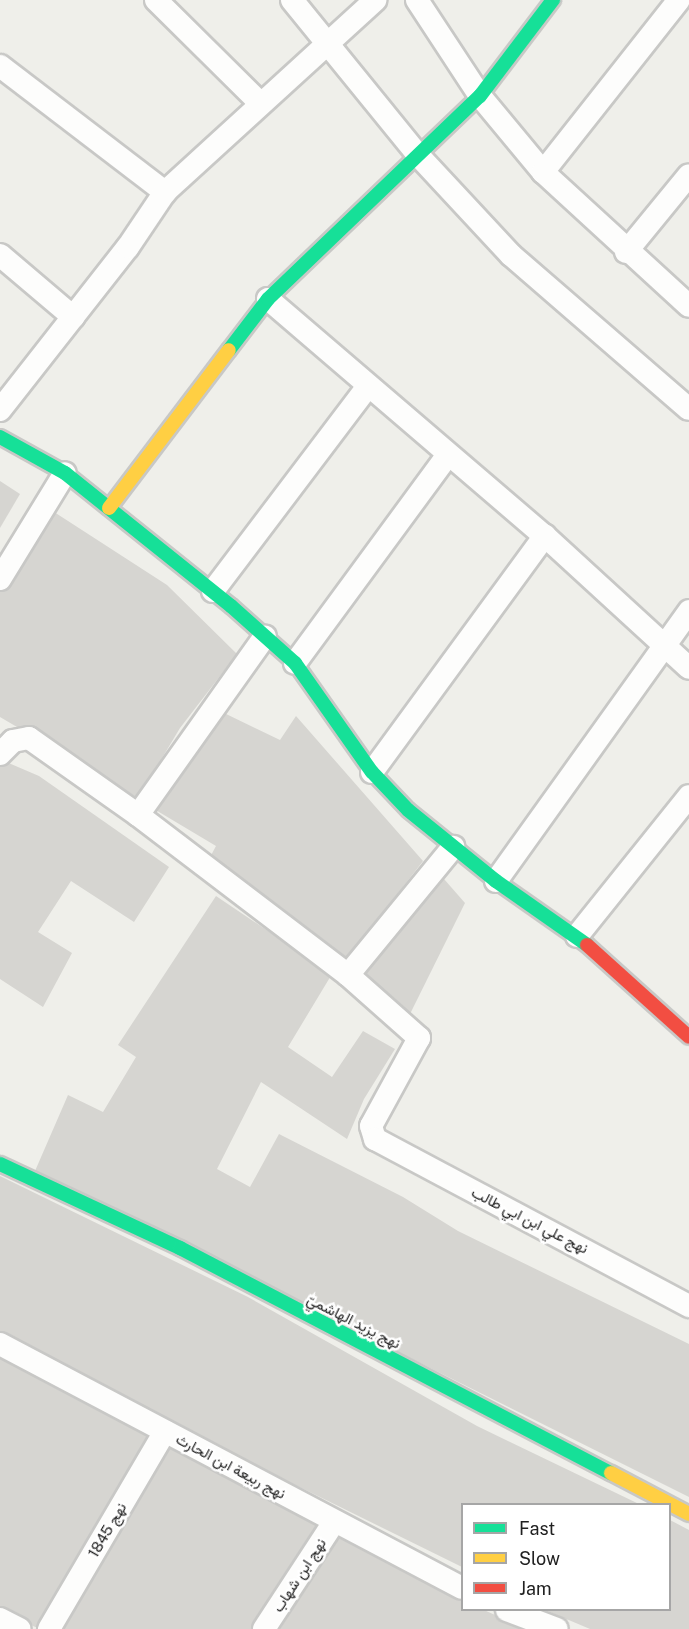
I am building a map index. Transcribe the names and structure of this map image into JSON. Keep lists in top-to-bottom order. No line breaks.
{"streets":{"street":["نهج علي ابن ابي طالب","نهج يزيد الهاشميّ","نهج ربيعة ابن الحارث","نهج 1845","نهج ابن شهاب"]},"crossings":[["نهج ربيعة ابن الحارث","نهج 1845"],["نهج ربيعة ابن الحارث","نهج ابن شهاب"]],"legend":["Fast","Slow","Jam"]}
